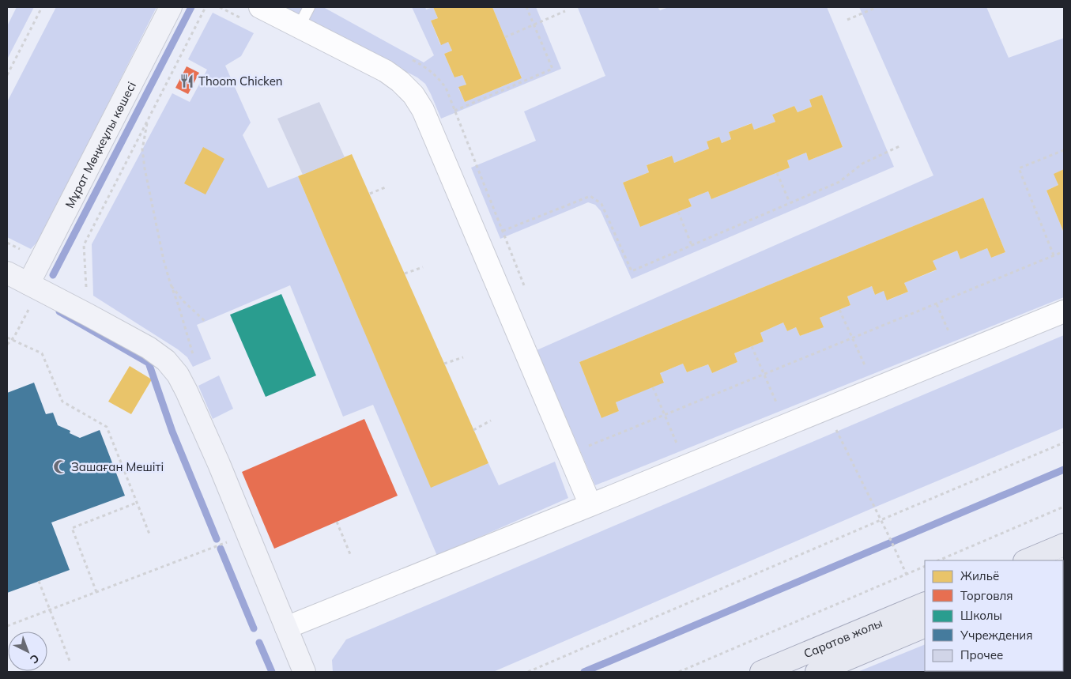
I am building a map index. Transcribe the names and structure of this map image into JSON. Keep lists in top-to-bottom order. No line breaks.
{"streets":{"main road":["Мұрат Мөңкеұлы көшесі","Саратов жолы"]},"places":{"restaurant":["Thoom Chicken"],"mosque":["Зашаған Мешіті"]},"legend":["Жильё","Торговля","Школы","Учреждения","Прочее"],"north":"bottom right"}
